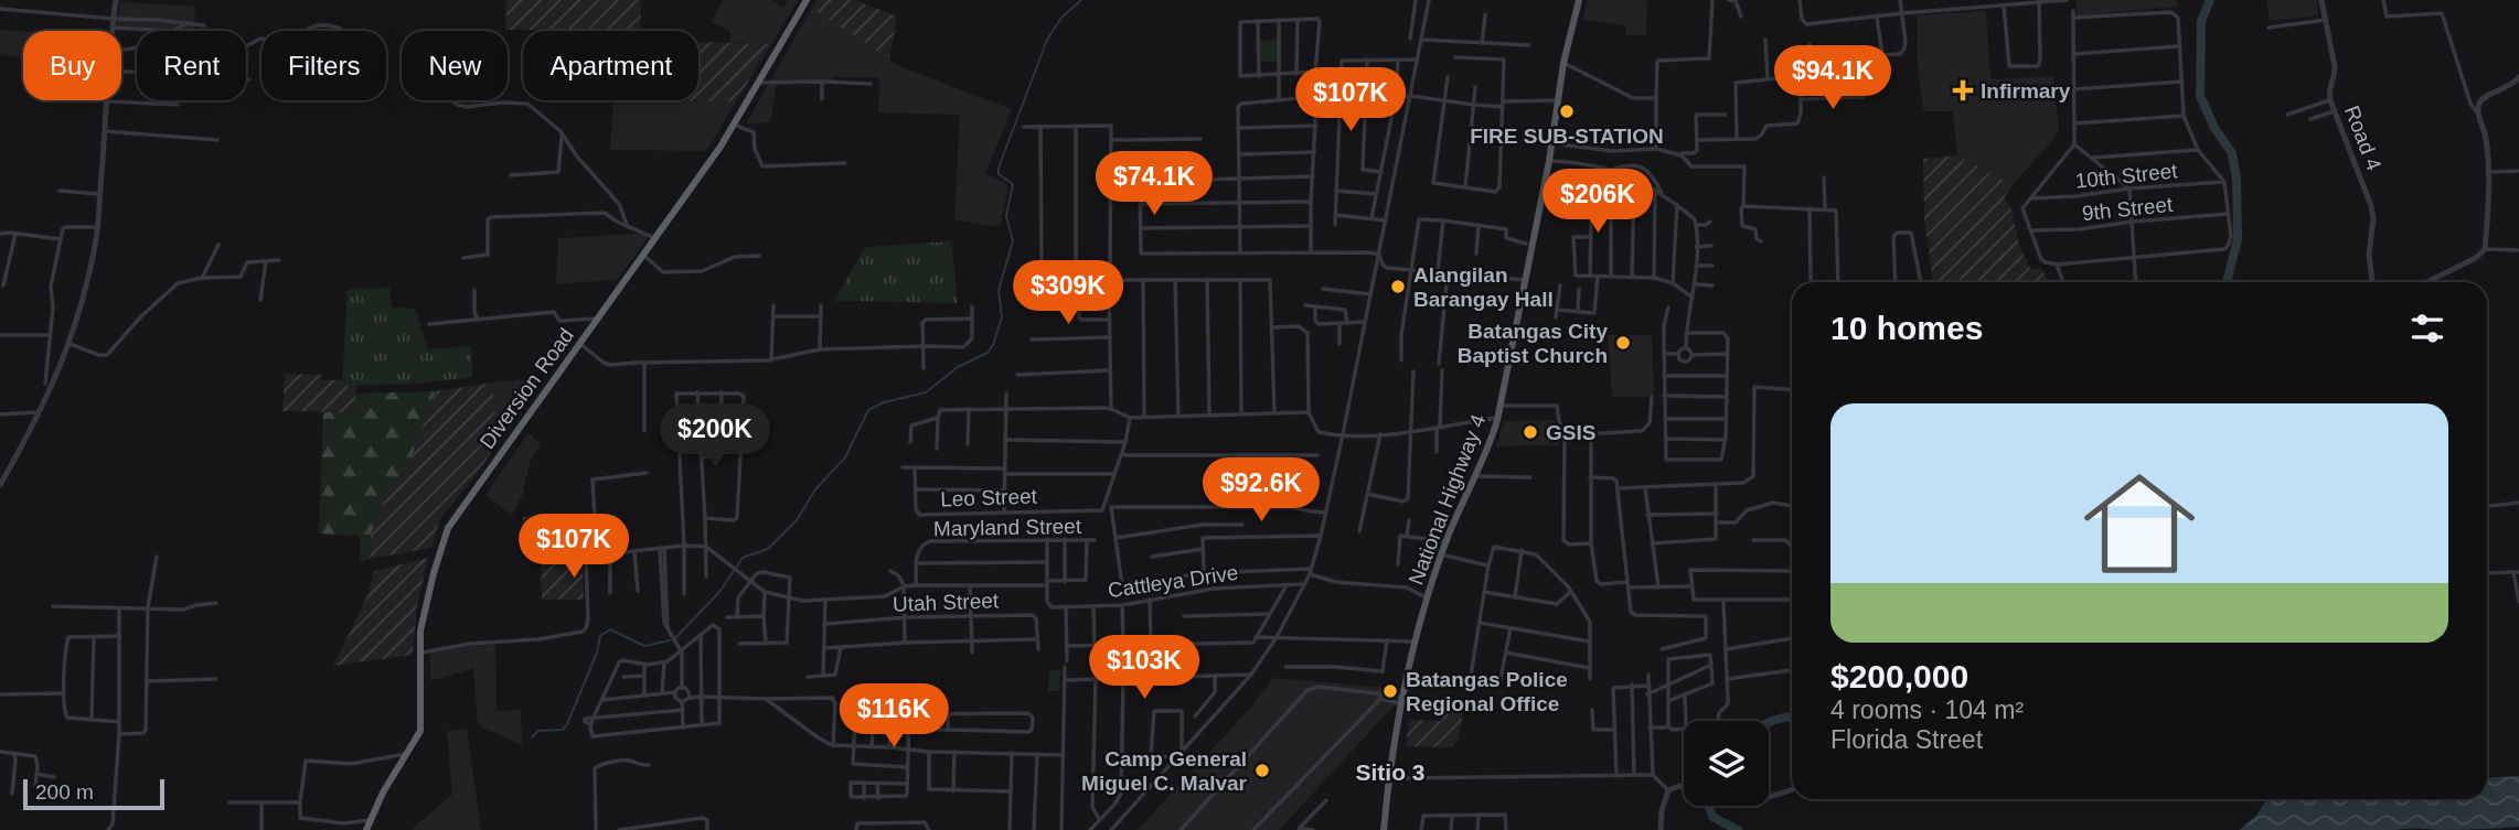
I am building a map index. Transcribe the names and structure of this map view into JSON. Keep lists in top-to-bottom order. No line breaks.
{"streets":{"highway":["Diversion Road"],"main road":["National Highway 4"],"street":["Road 4","10th Street","9th Street","Leo Street","Maryland Street","Cattleya Drive","Utah Street"]},"districts":["Sitio 3"],"places":{"health":["Infirmary"],"other":["FIRE SUB-STATION","Alangilan Barangay Hall","Batangas City Baptist Church","GSIS","Batangas Police Regional Office","Camp General Miguel C. Malvar"]},"scale_bar":"200 m","page":{"chip":["Buy","Rent","Filters","New","Apartment"],"price":["$94.1K","$107K","$74.1K","$206K","$309K","$200K","$92.6K","$107K","$103K","$116K"],"heading":"10 homes","list":[{"name":"$200,000","note":"4 rooms · 104 m² · Florida Street"}],"scale":"200 m"}}
